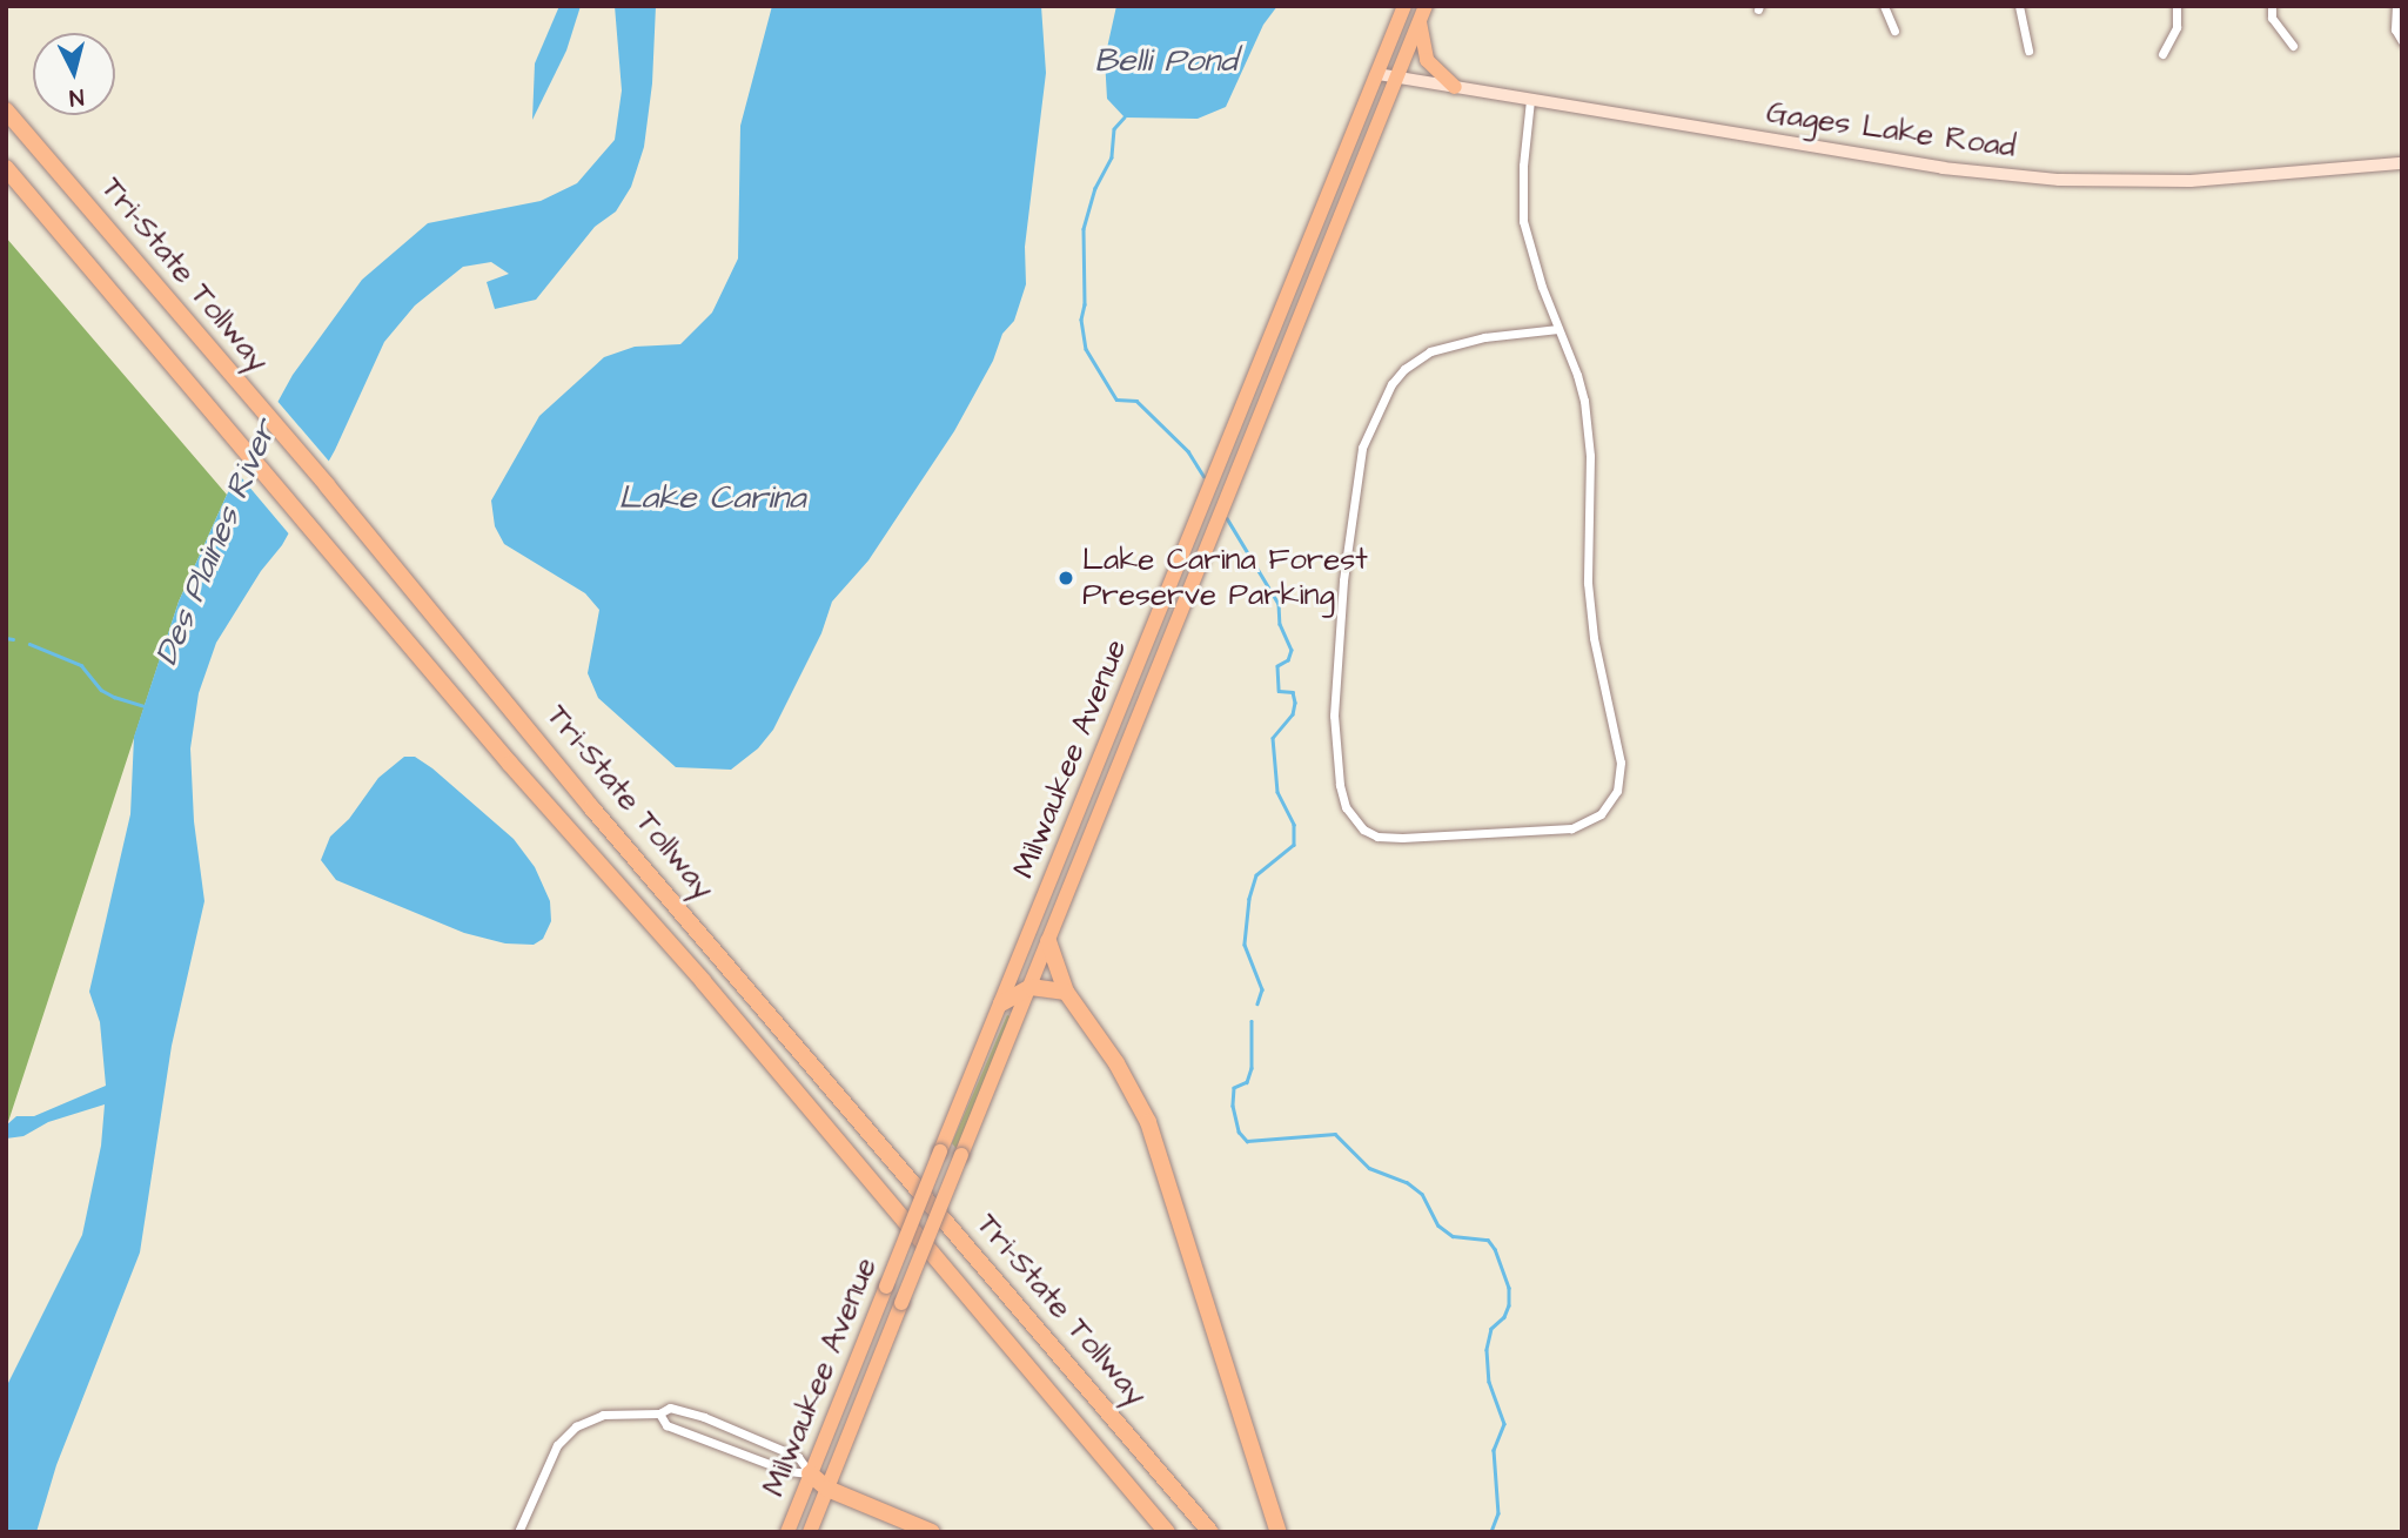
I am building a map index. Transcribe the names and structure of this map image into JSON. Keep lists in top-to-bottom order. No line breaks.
{"streets":{"highway":["Tri-State Tollway"],"main road":["Milwaukee Avenue"],"street":["Gages Lake Road"]},"crossings":[["Gages Lake Road","Milwaukee Avenue"]],"water":["Belli Pond","Lake Carina","Des Plaines River"],"places":["Lake Carina Forest Preserve Parking"],"north":"bottom"}
